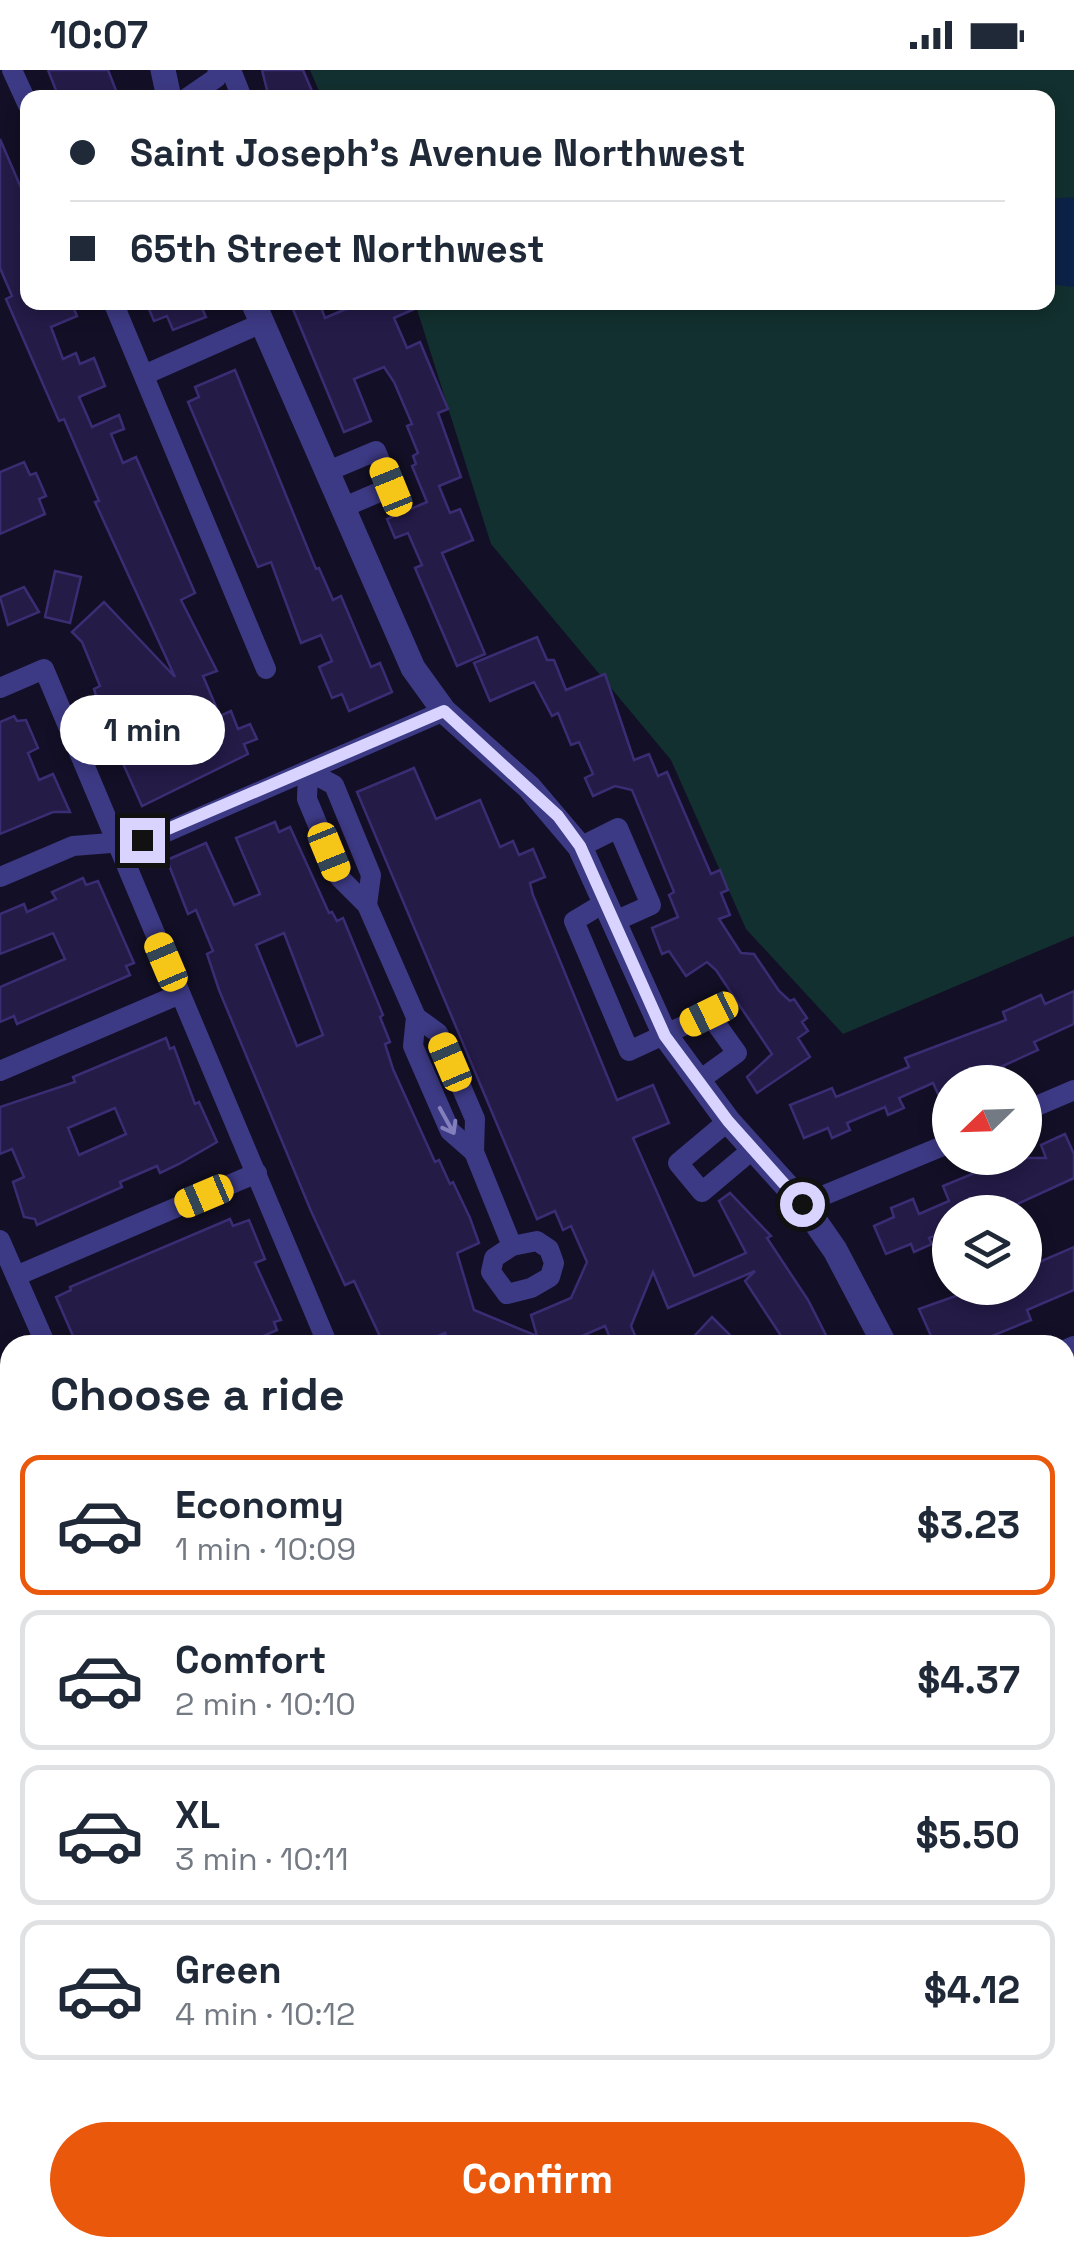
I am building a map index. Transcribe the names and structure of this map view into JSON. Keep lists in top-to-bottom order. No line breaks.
{"north":"bottom left","page":{"status":"10:07","banner":["Saint Joseph's Avenue Northwest","65th Street Northwest"],"bubble":"1 min","heading":"Choose a ride","list":[{"name":"Economy","note":"1 min · 10:09","value":"$3.23"},{"name":"Comfort","note":"2 min · 10:10","value":"$4.37"},{"name":"XL","note":"3 min · 10:11","value":"$5.50"},{"name":"Green","note":"4 min · 10:12","value":"$4.12"}],"buttons":"Confirm"}}
